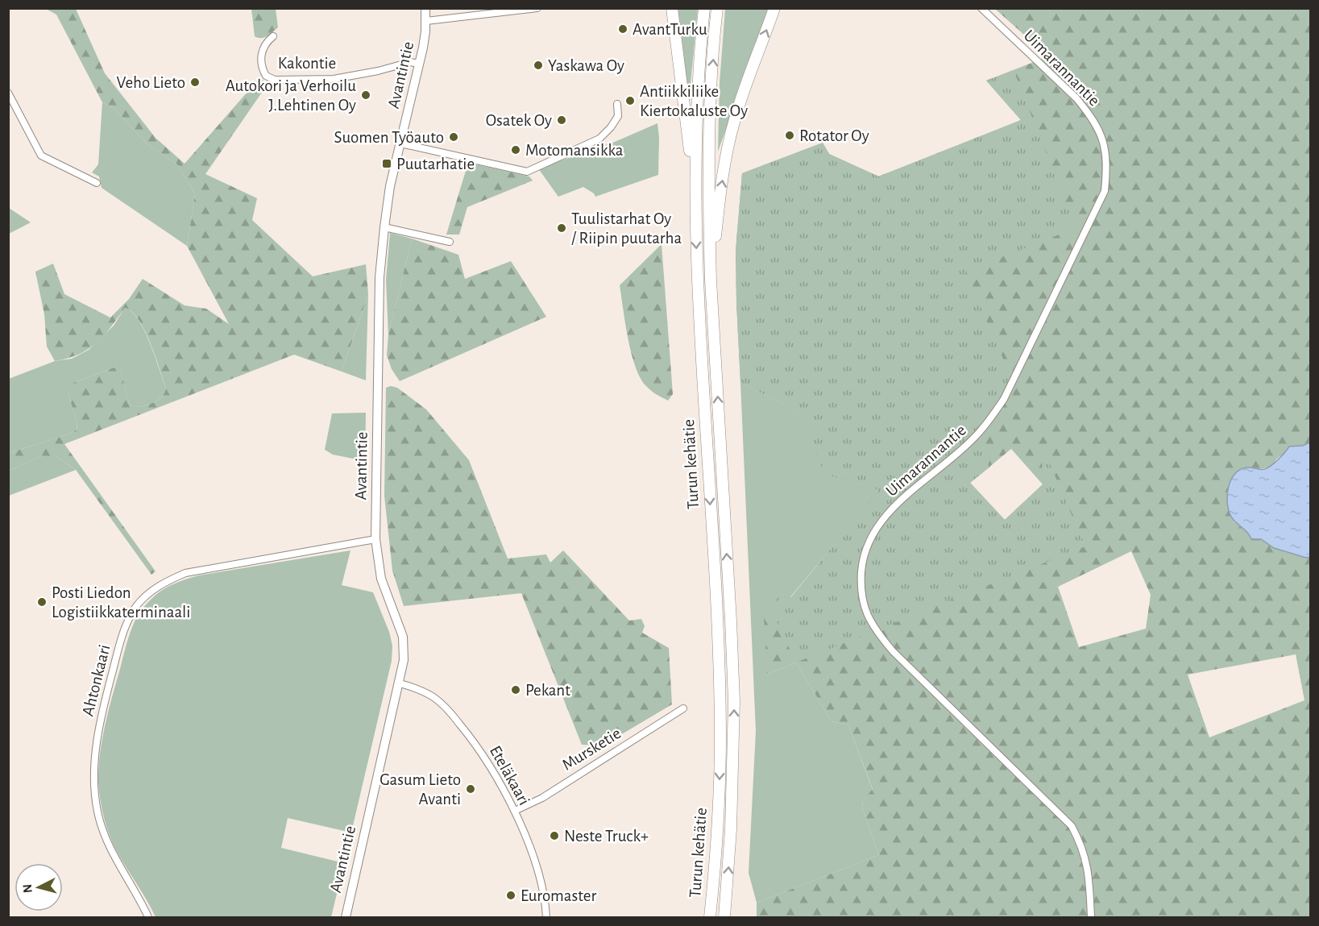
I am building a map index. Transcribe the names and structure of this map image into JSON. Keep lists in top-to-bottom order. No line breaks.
{"streets":{"highway":["Turun kehätie"],"street":["Kakontie","Uimarannantie","Avantintie","Ahtonkaari","Mursketie","Eteläkaari"]},"crossings":[["Kakontie","Avantintie"],["Avantintie","Ahtonkaari"],["Avantintie","Eteläkaari"],["Mursketie","Eteläkaari"]],"places":{"other":["AvantTurku","Yaskawa Oy","Veho Lieto","Autokori ja Verhoilu J.Lehtinen Oy","Antiikkiliike Kiertokaluste Oy","Osatek Oy","Rotator Oy","Suomen Työauto","Motomansikka","Tuulistarhat Oy / Riipin puutarha","Posti Liedon Logistiikkaterminaali","Pekant","Gasum Lieto Avanti","Neste Truck+","Euromaster"],"transit":["Puutarhatie"]},"north":"left"}
